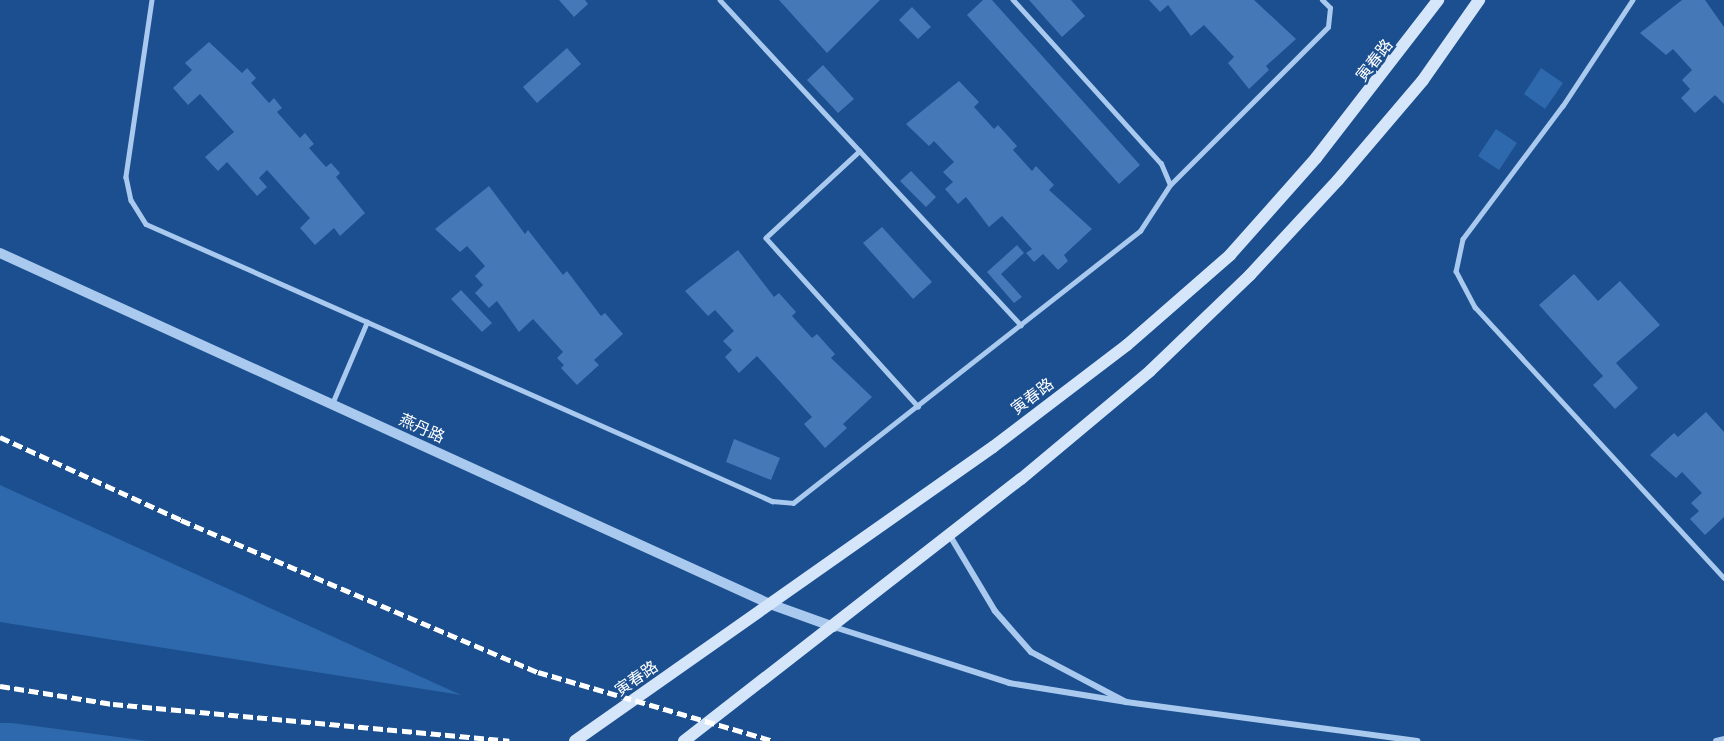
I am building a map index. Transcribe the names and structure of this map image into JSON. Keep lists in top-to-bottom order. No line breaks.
{"streets":{"main road":["寅春路"],"street":["燕丹路"]},"crossings":[["寅春路","燕丹路"]]}
